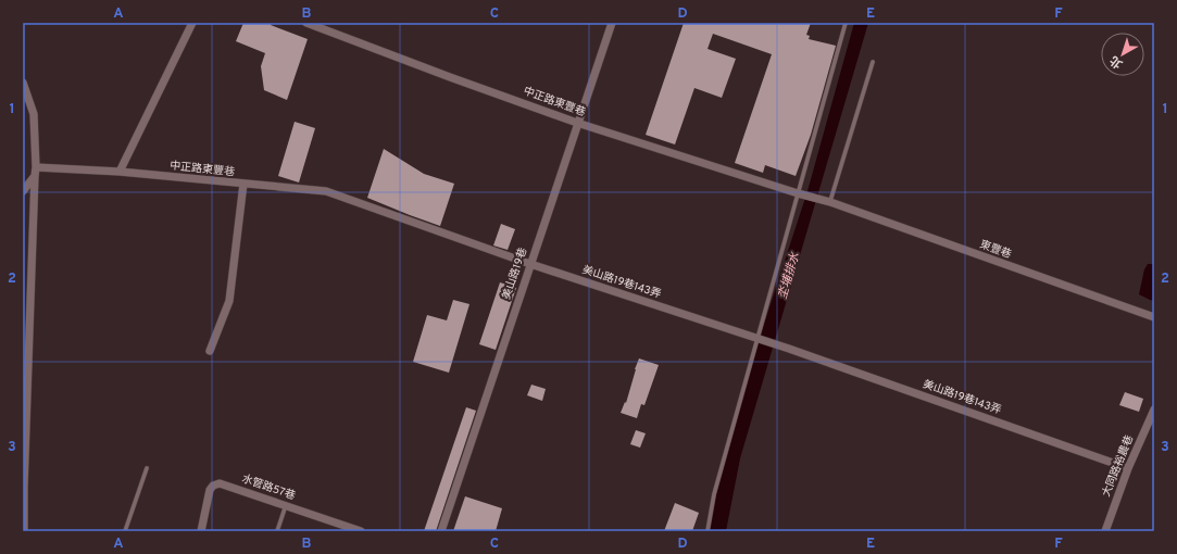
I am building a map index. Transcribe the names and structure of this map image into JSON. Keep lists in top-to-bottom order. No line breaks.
{"streets":{"street":["中正路東豐巷","東豐巷","美山路19巷","美山路19巷143弄","大同路裕農巷","水管路57巷"]},"crossings":[["中正路東豐巷","東豐巷"],["中正路東豐巷","美山路19巷"],["中正路東豐巷","美山路19巷143弄"],["美山路19巷","美山路19巷143弄"],["美山路19巷143弄","大同路裕農巷"]],"water":["坔埔排水"],"north":"bottom left","grid":{"columns":["A","B","C","D","E","F"],"rows":["1","2","3"]}}
